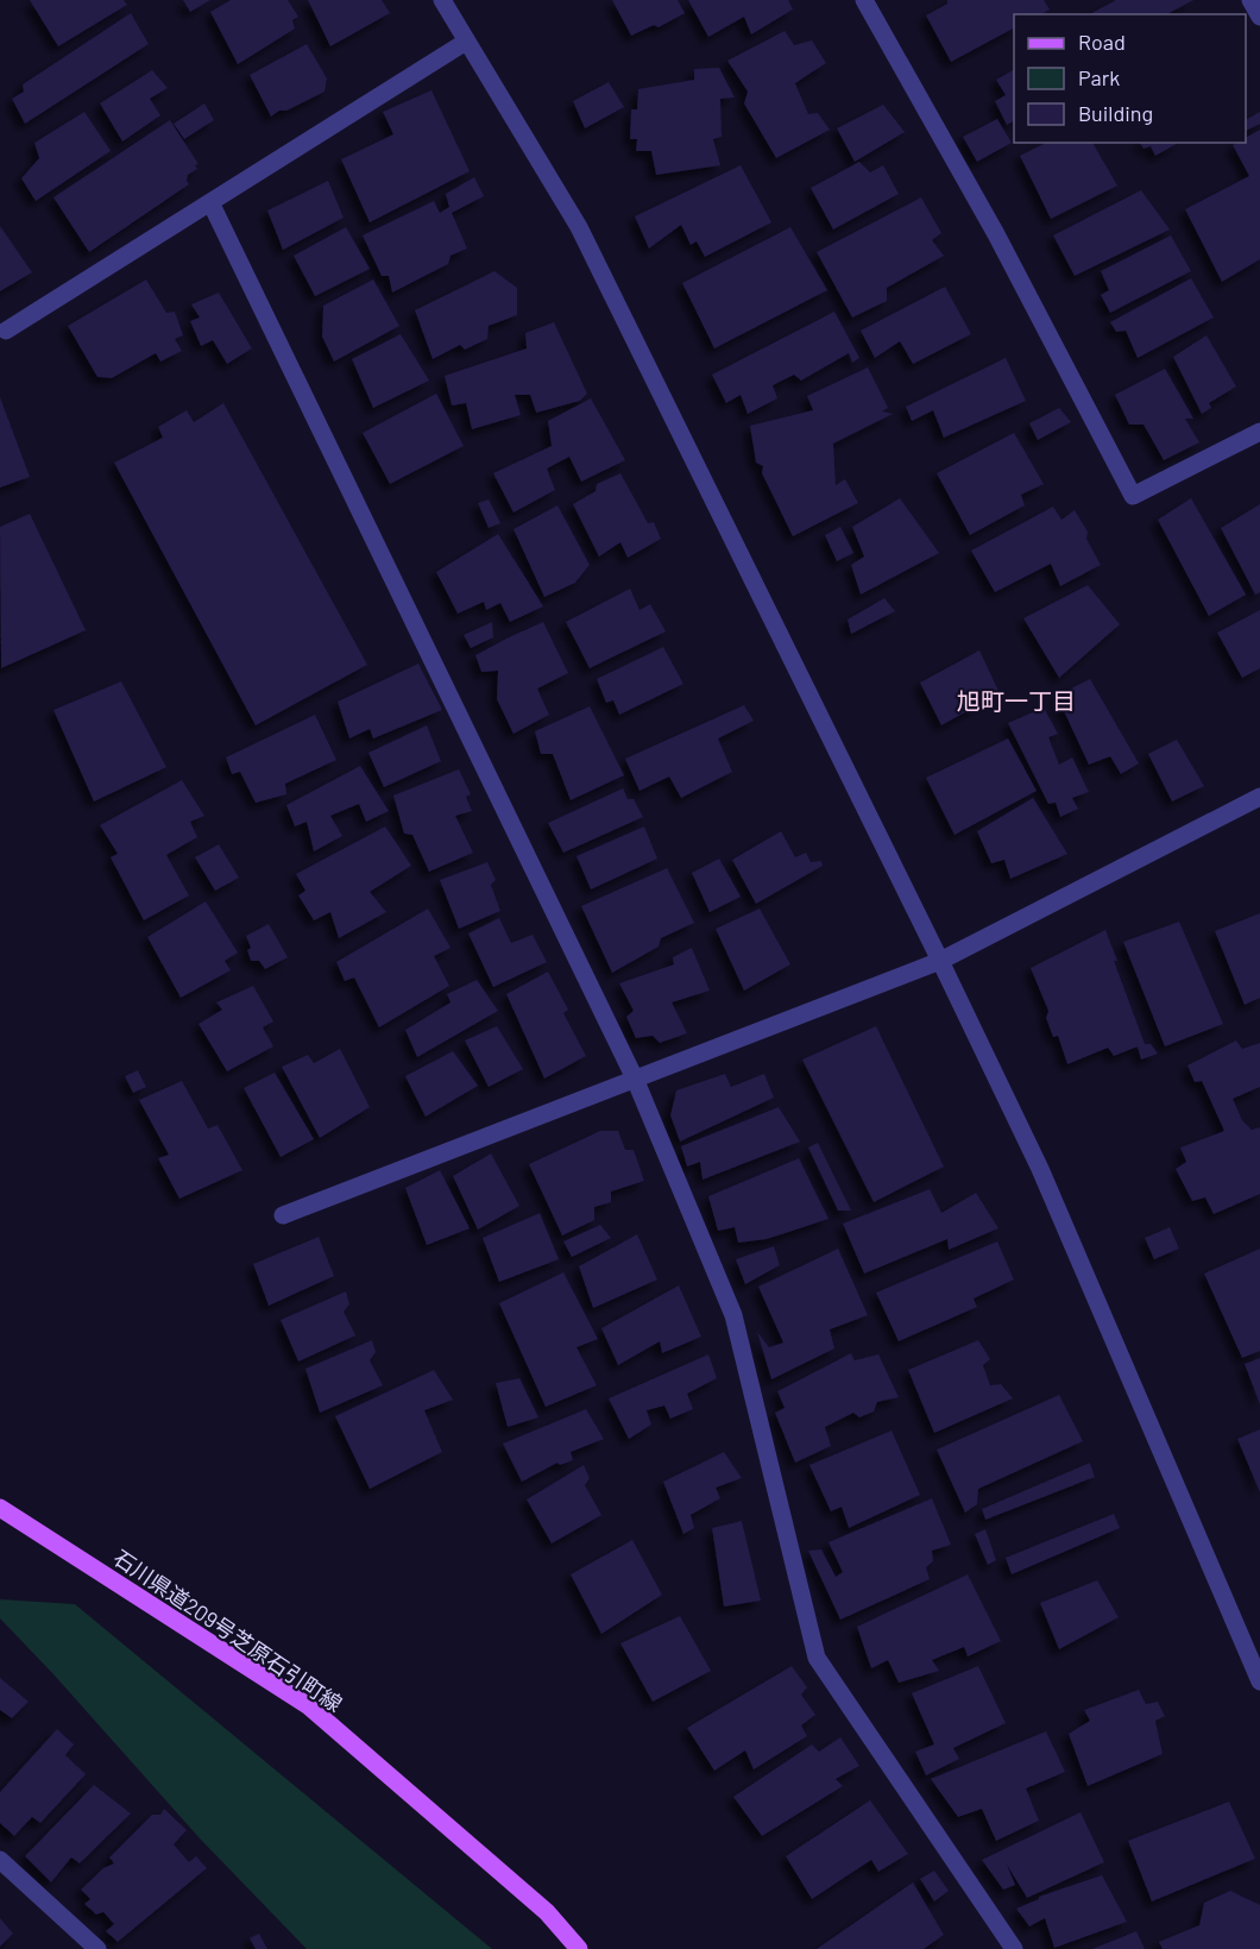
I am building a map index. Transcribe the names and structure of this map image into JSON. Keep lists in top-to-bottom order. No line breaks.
{"streets":{"main road":["石川県道209号芝原石引町線"]},"districts":["旭町一丁目"],"legend":["Road","Park","Building"]}
